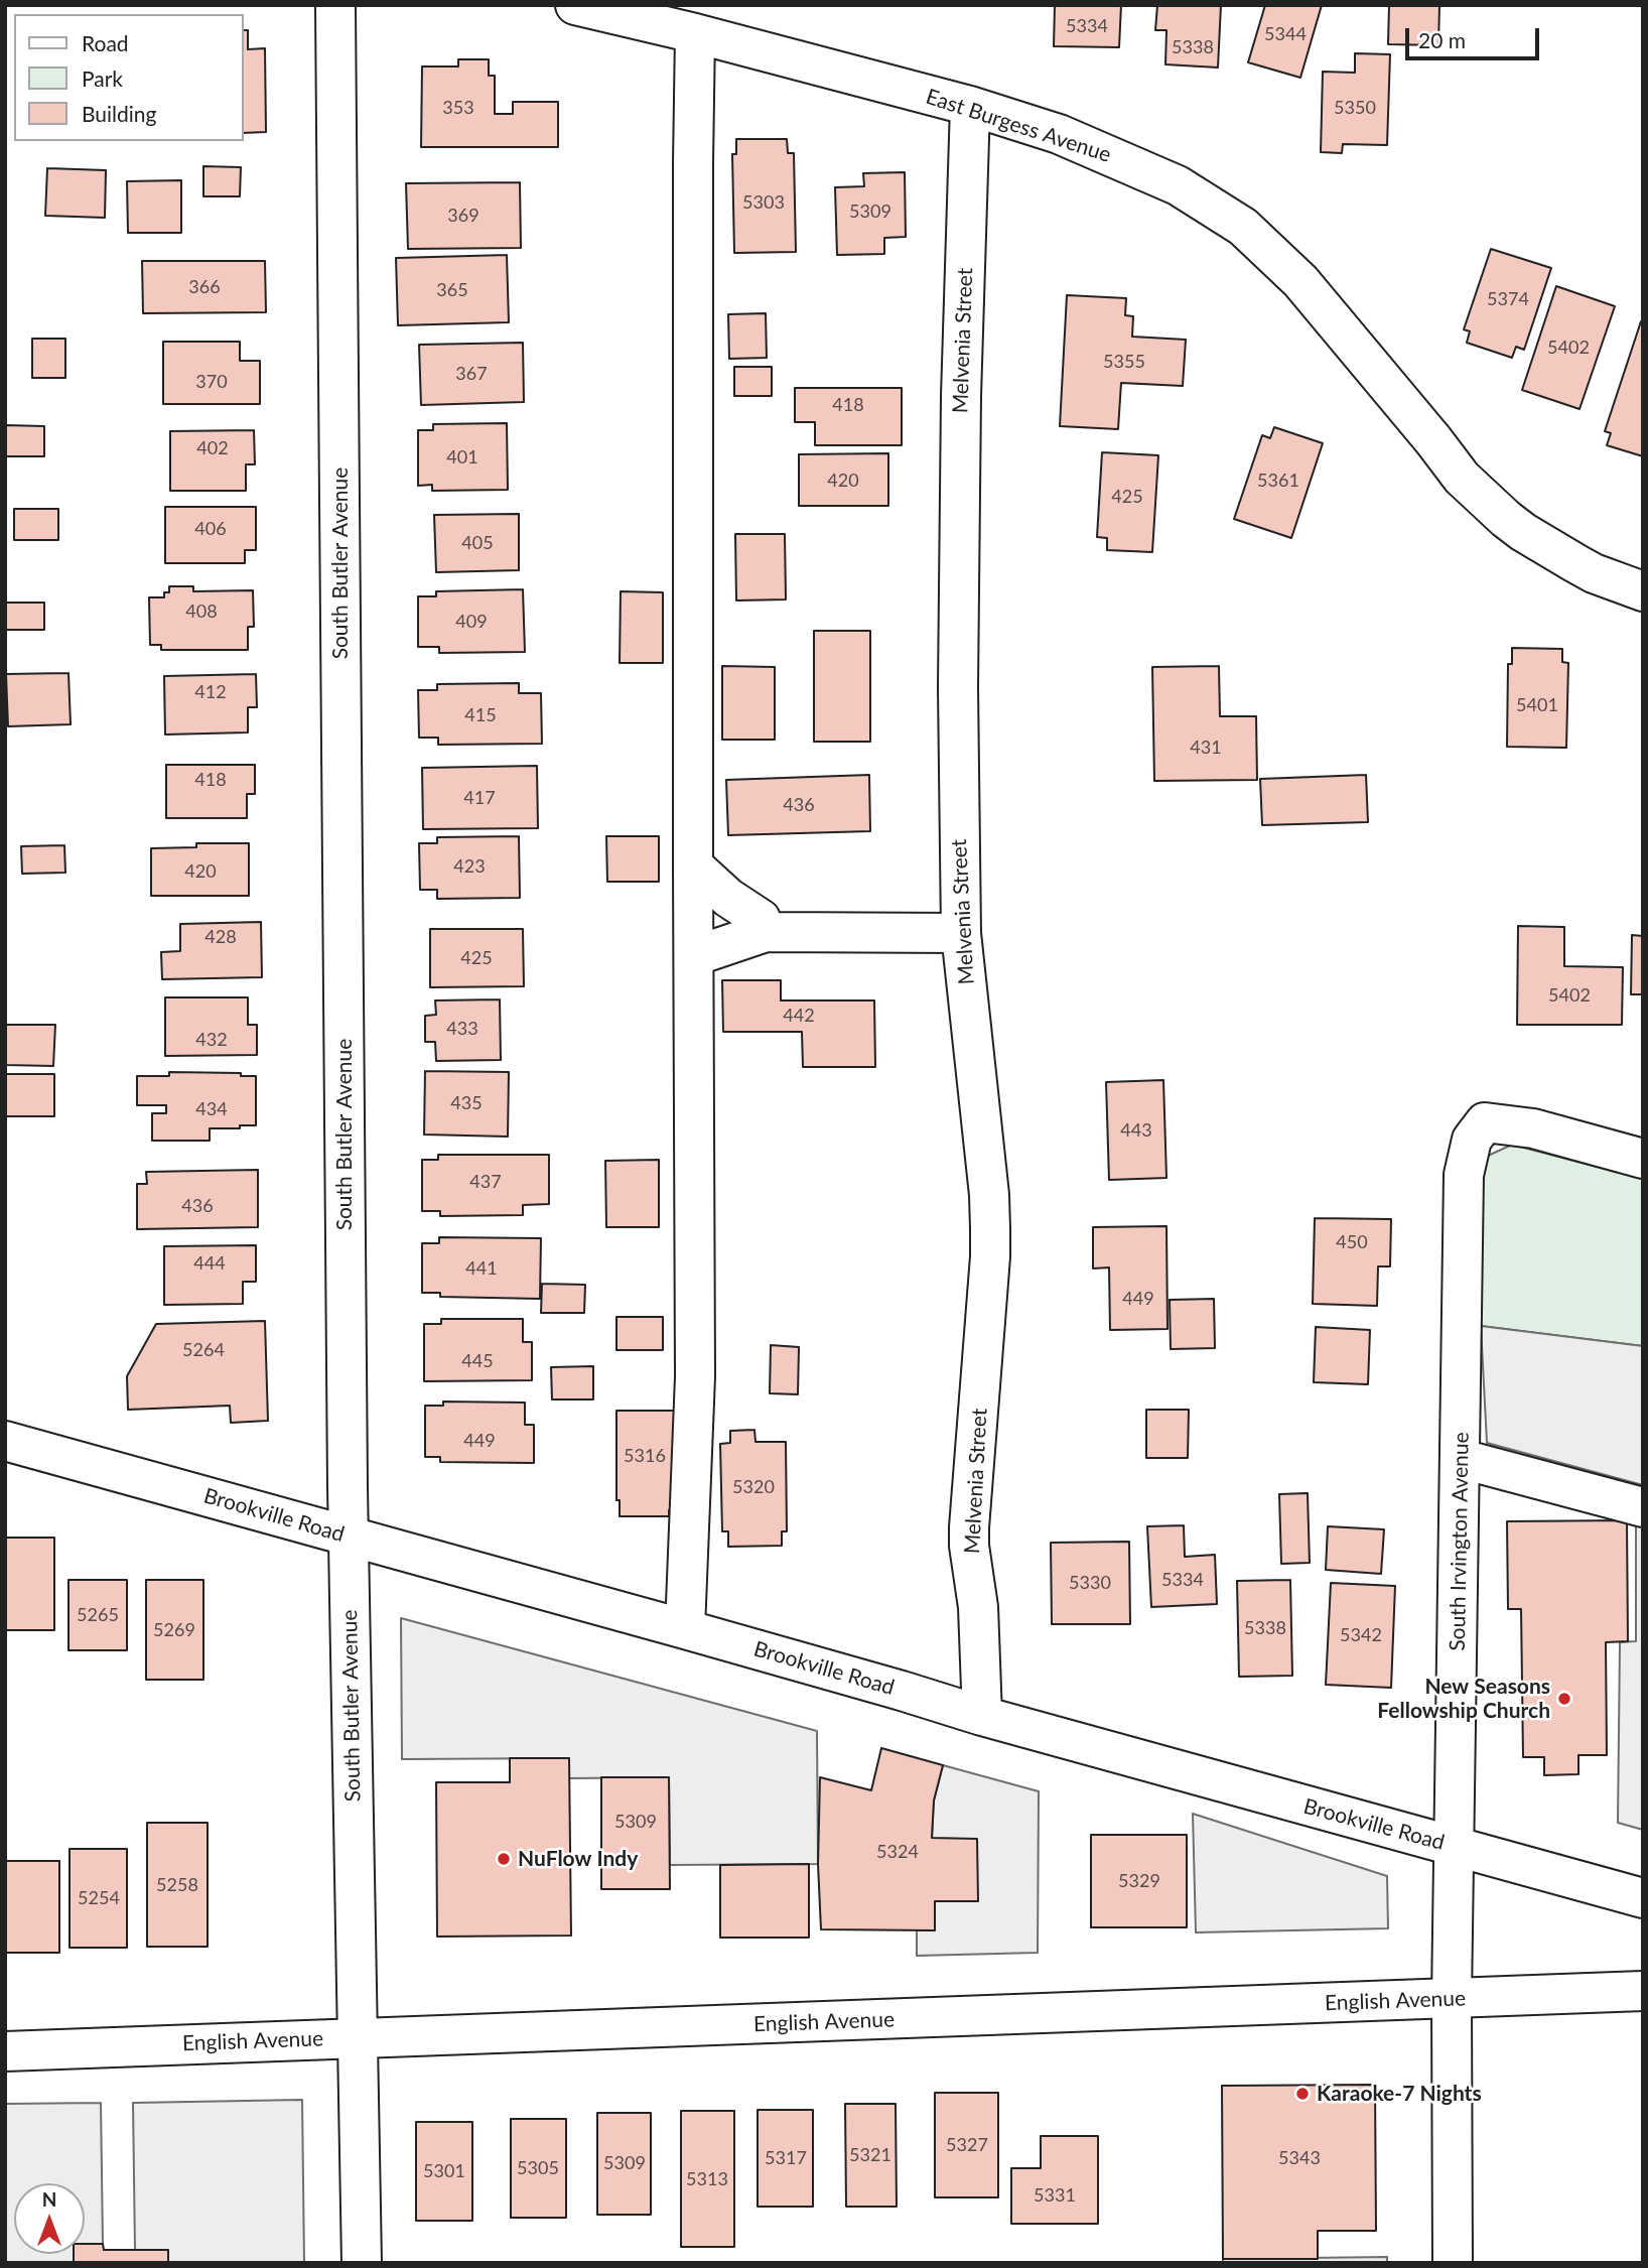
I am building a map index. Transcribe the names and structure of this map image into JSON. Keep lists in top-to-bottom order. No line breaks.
{"streets":{"street":["East Burgess Avenue","Melvenia Street","South Butler Avenue","Brookville Road","South Irvington Avenue","English Avenue"]},"crossings":[["East Burgess Avenue","Melvenia Street"],["Melvenia Street","Brookville Road"],["South Butler Avenue","Brookville Road"],["South Butler Avenue","English Avenue"],["Brookville Road","South Irvington Avenue"],["South Irvington Avenue","English Avenue"]],"places":["New Seasons Fellowship Church","NuFlow Indy","Karaoke-7 Nights"],"house_numbers":["5334","5344","5338","353","5350","5303","5309","369","366","365","5374","5402","5355","367","370","418","402","401","420","5361","425","406","405","408","409","412","5401","415","431","418","417","436","423","420","428","425","5402","442","433","432","435","434","443","437","436","450","444","441","449","5264","445","449","5316","5320","5334","5330","5265","5338","5269","5342","5309","5324","5329","5258","5254","5327","5321","5317","5343","5309","5305","5301","5313","5331"],"legend":["Road","Park","Building"],"scale_bar":"20 m","north":"top"}
